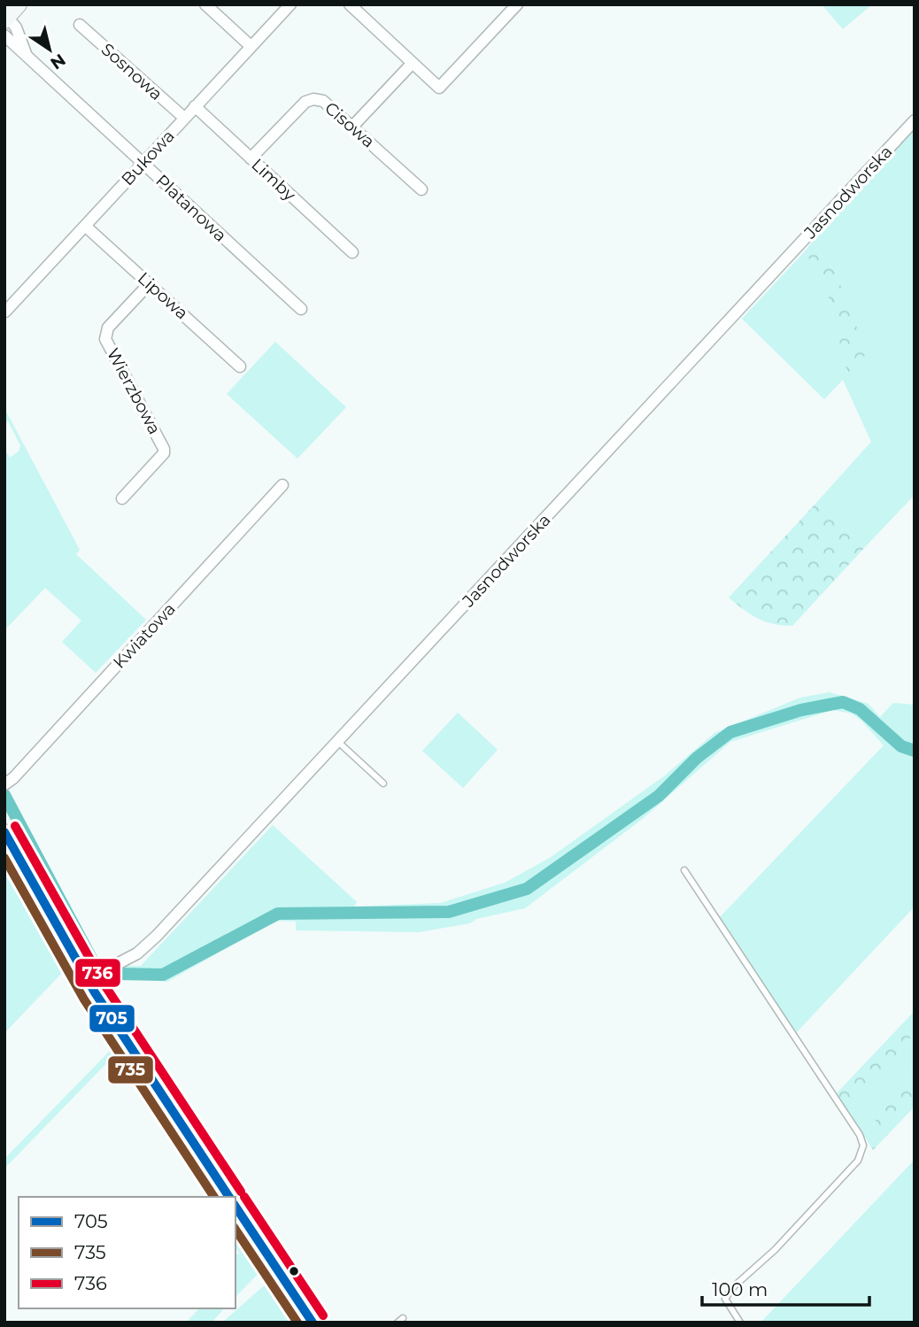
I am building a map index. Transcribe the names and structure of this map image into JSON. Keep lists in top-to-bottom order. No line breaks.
{"streets":{"street":["Sosnowa","Cisowa","Bukowa","Limby","Jasnodworska","Platanowa","Lipowa","Wierzbowa","Kwiatowa"]},"crossings":[["Sosnowa","Bukowa"],["Cisowa","Limby"],["Bukowa","Limby"],["Bukowa","Platanowa"],["Bukowa","Lipowa"],["Lipowa","Wierzbowa"]],"lines":["transit line 736","transit line 705","transit line 735"],"legend":["705","735","736"],"scale_bar":"100 m","north":"bottom right"}
